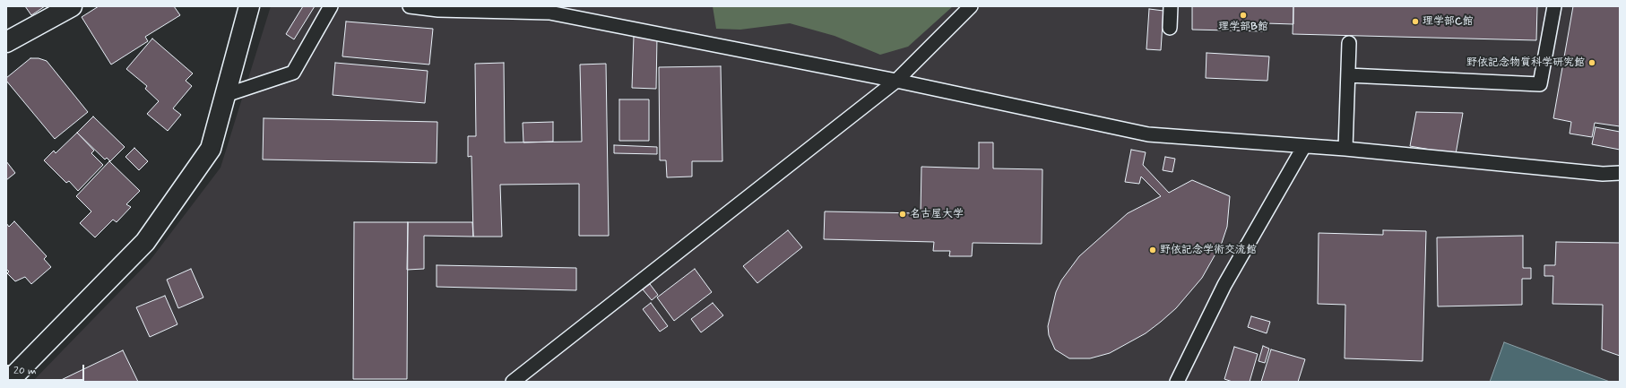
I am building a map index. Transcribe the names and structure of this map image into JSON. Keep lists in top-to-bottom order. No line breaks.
{"places":["理学部B館","理学部C館","野依記念物質科学研究館","名古屋大学","野依記念学術交流館"],"scale_bar":"20 m"}
